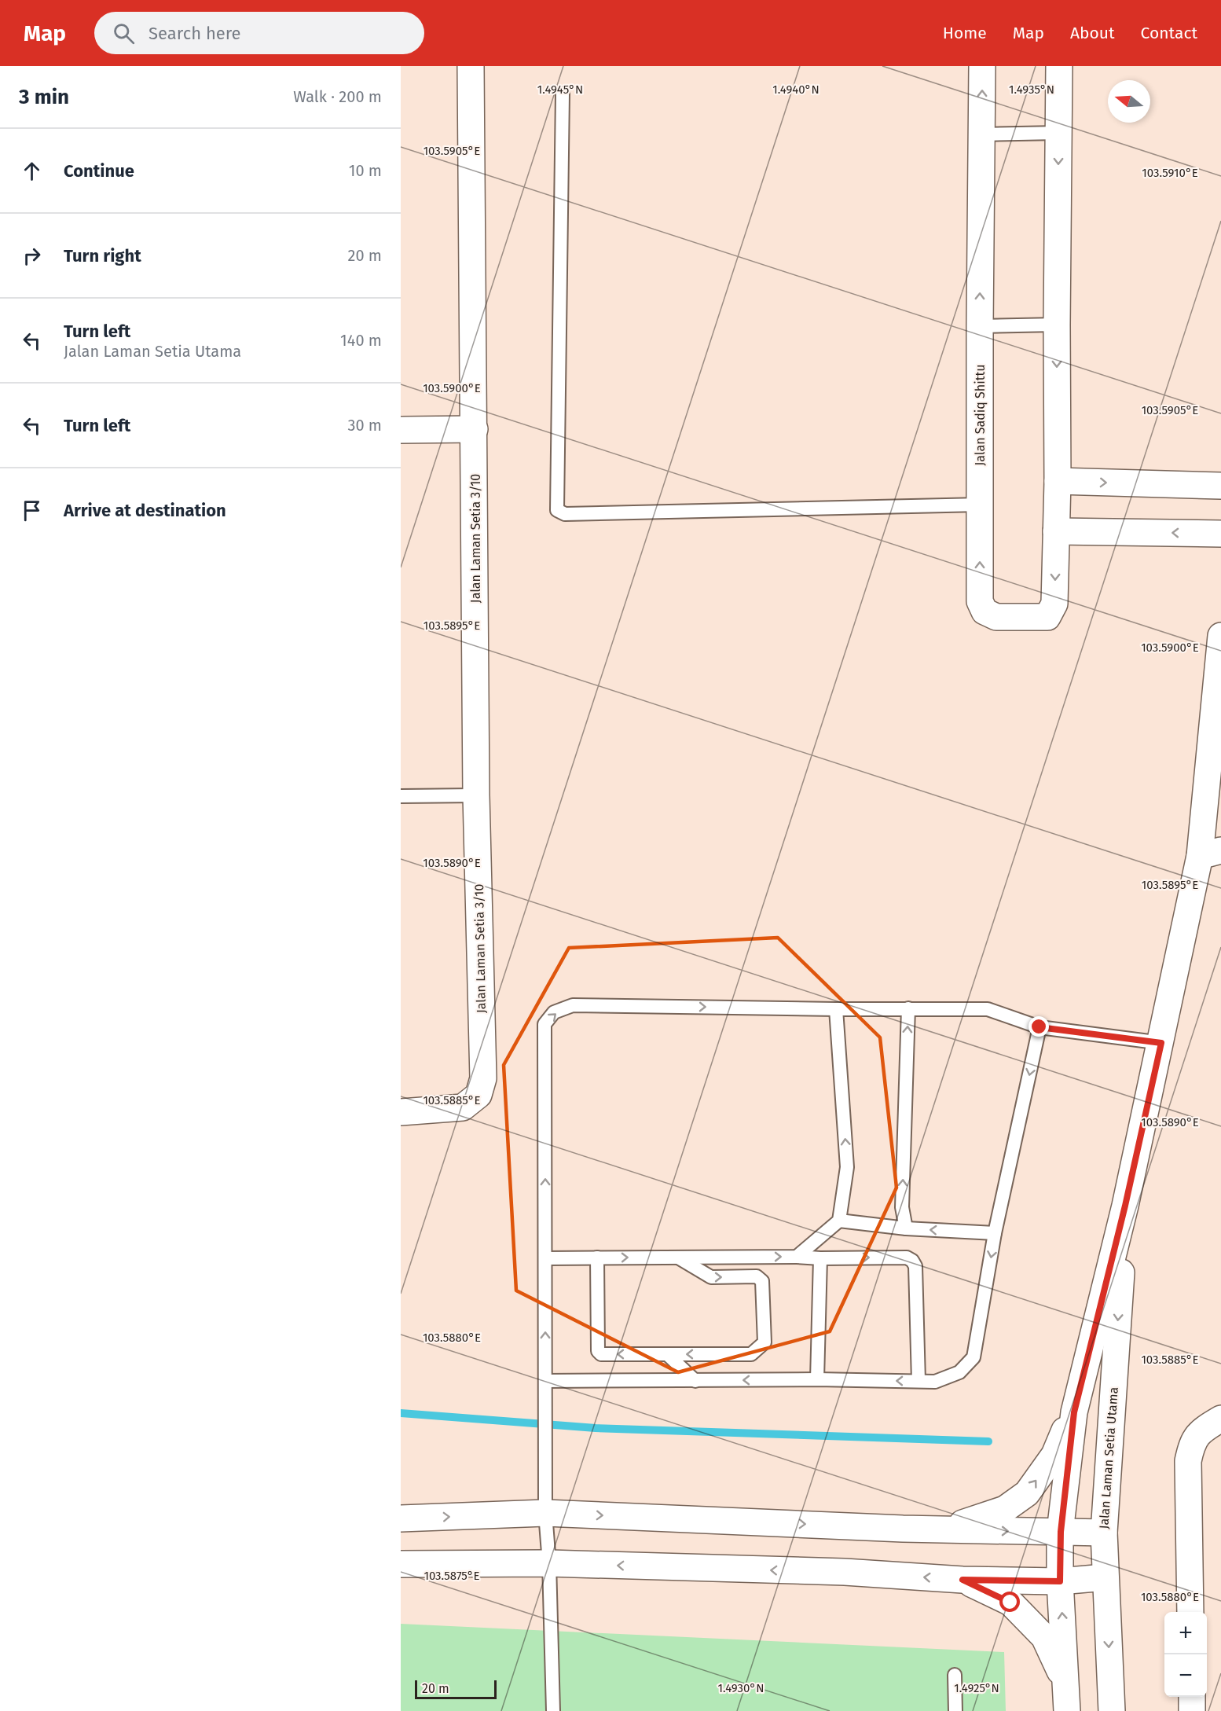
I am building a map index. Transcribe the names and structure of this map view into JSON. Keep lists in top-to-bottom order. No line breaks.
{"streets":{"street":["Jalan Sadiq Shittu","Jalan Laman Setia 3/10","Jalan Laman Setia Utama"]},"scale_bar":"20 m","north":"left","page":{"header":"Map","search":"Search here","nav":["Home","Map","About","Contact"],"heading":["3 min","Walk · 200 m"],"list":[["Continue","10 m"],["Turn right","20 m"],["Turn left","Jalan Laman Setia Utama","140 m"],["Turn left","30 m"],"Arrive at destination"],"map_buttons":["+","−"],"scale":"20 m"},"coordinates":["1.4945°N","1.4940°N","1.4935°N","103.5905°E","103.5910°E","103.5900°E","103.5895°E","103.5890°E","103.5885°E","103.5880°E","103.5875°E","1.4930°N","1.4925°N"]}
